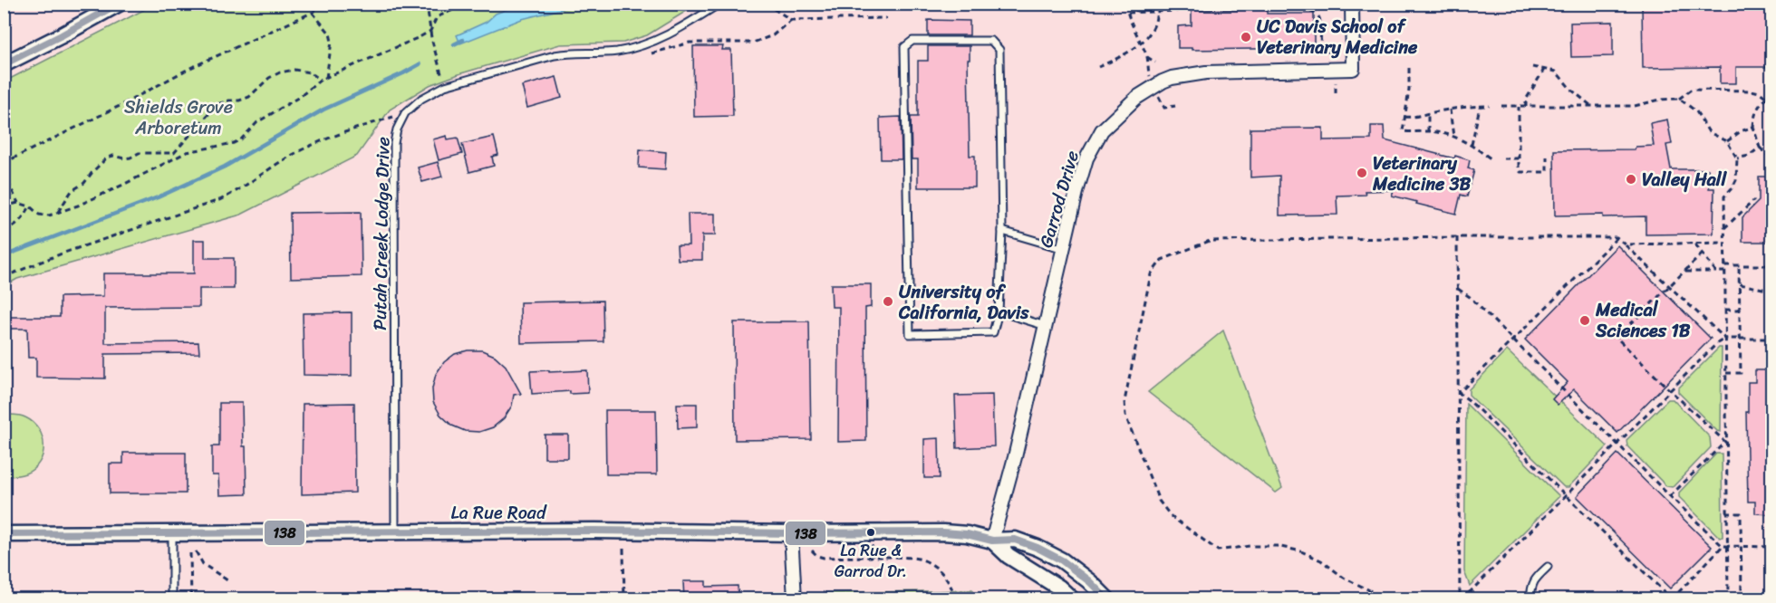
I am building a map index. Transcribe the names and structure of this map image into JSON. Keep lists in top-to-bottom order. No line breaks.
{"streets":{"street":["Garrod Drive","La Rue Road"],"lane":["Putah Creek Lodge Drive"]},"crossings":[["Garrod Drive","La Rue Road"],["Putah Creek Lodge Drive","La Rue Road"]],"parks":["Shields Grove Arboretum"],"places":["UC Davis School of Veterinary Medicine","Veterinary Medicine 3B","Valley Hall","University of California, Davis","Medical Sciences 1B","La Rue & Garrod Dr."],"lines":["transit line 138"]}
